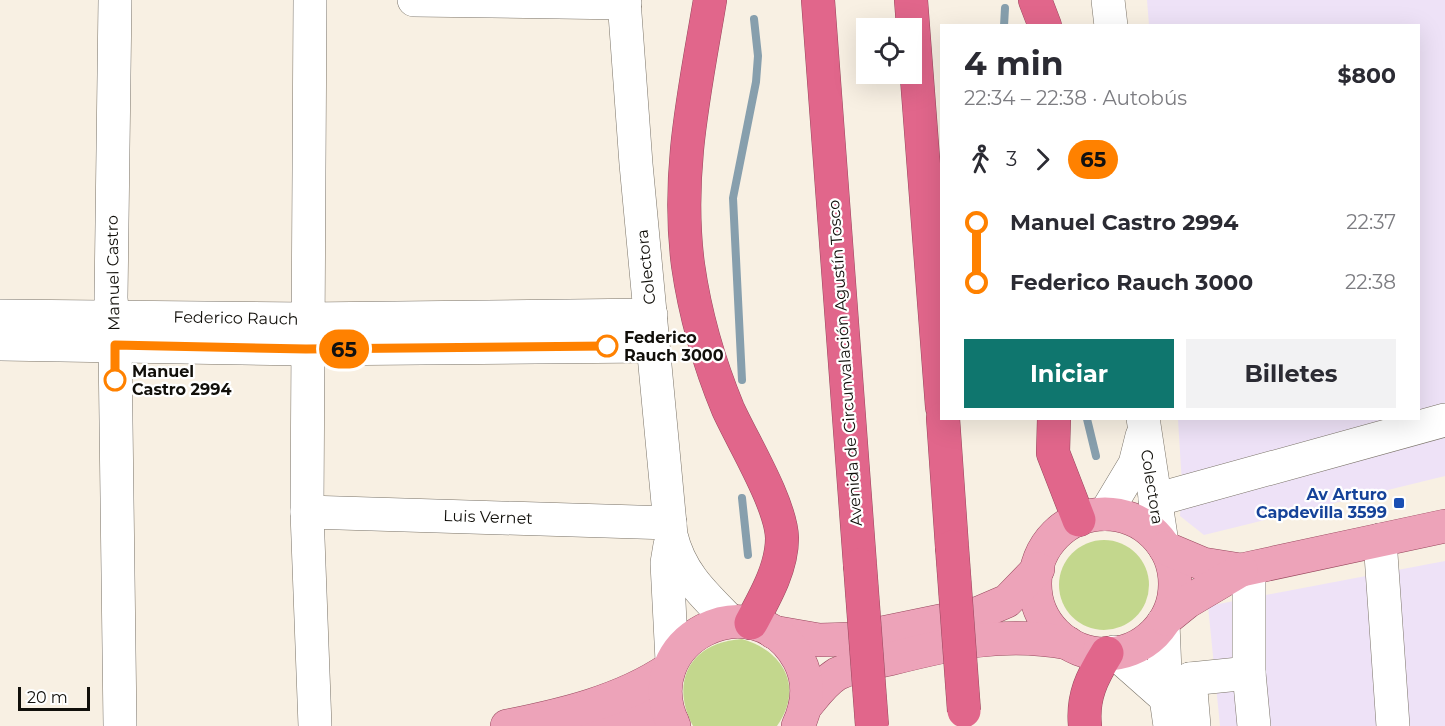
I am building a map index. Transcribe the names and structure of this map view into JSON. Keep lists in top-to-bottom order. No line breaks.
{"streets":{"highway":["Avenida de Circunvalación Agustín Tosco"],"street":["Colectora","Manuel Castro","Federico Rauch","Luis Vernet"]},"crossings":[["Colectora","Federico Rauch"],["Colectora","Luis Vernet"],["Manuel Castro","Federico Rauch"]],"places":{"other":["Federico Rauch 3000","Manuel Castro 2994"],"transit":["Av Arturo Capdevilla 3599"]},"lines":["bus line 65"],"scale_bar":"20 m","page":{"on_map":"65","heading":["4 min","22:34 – 22:38 · Autobús","$800"],"legs":["3","65"],"list":[{"name":"Manuel Castro 2994","value":"22:37"},{"name":"Federico Rauch 3000","value":"22:38"}],"buttons":["Iniciar","Billetes"],"scale":"20 m"}}
